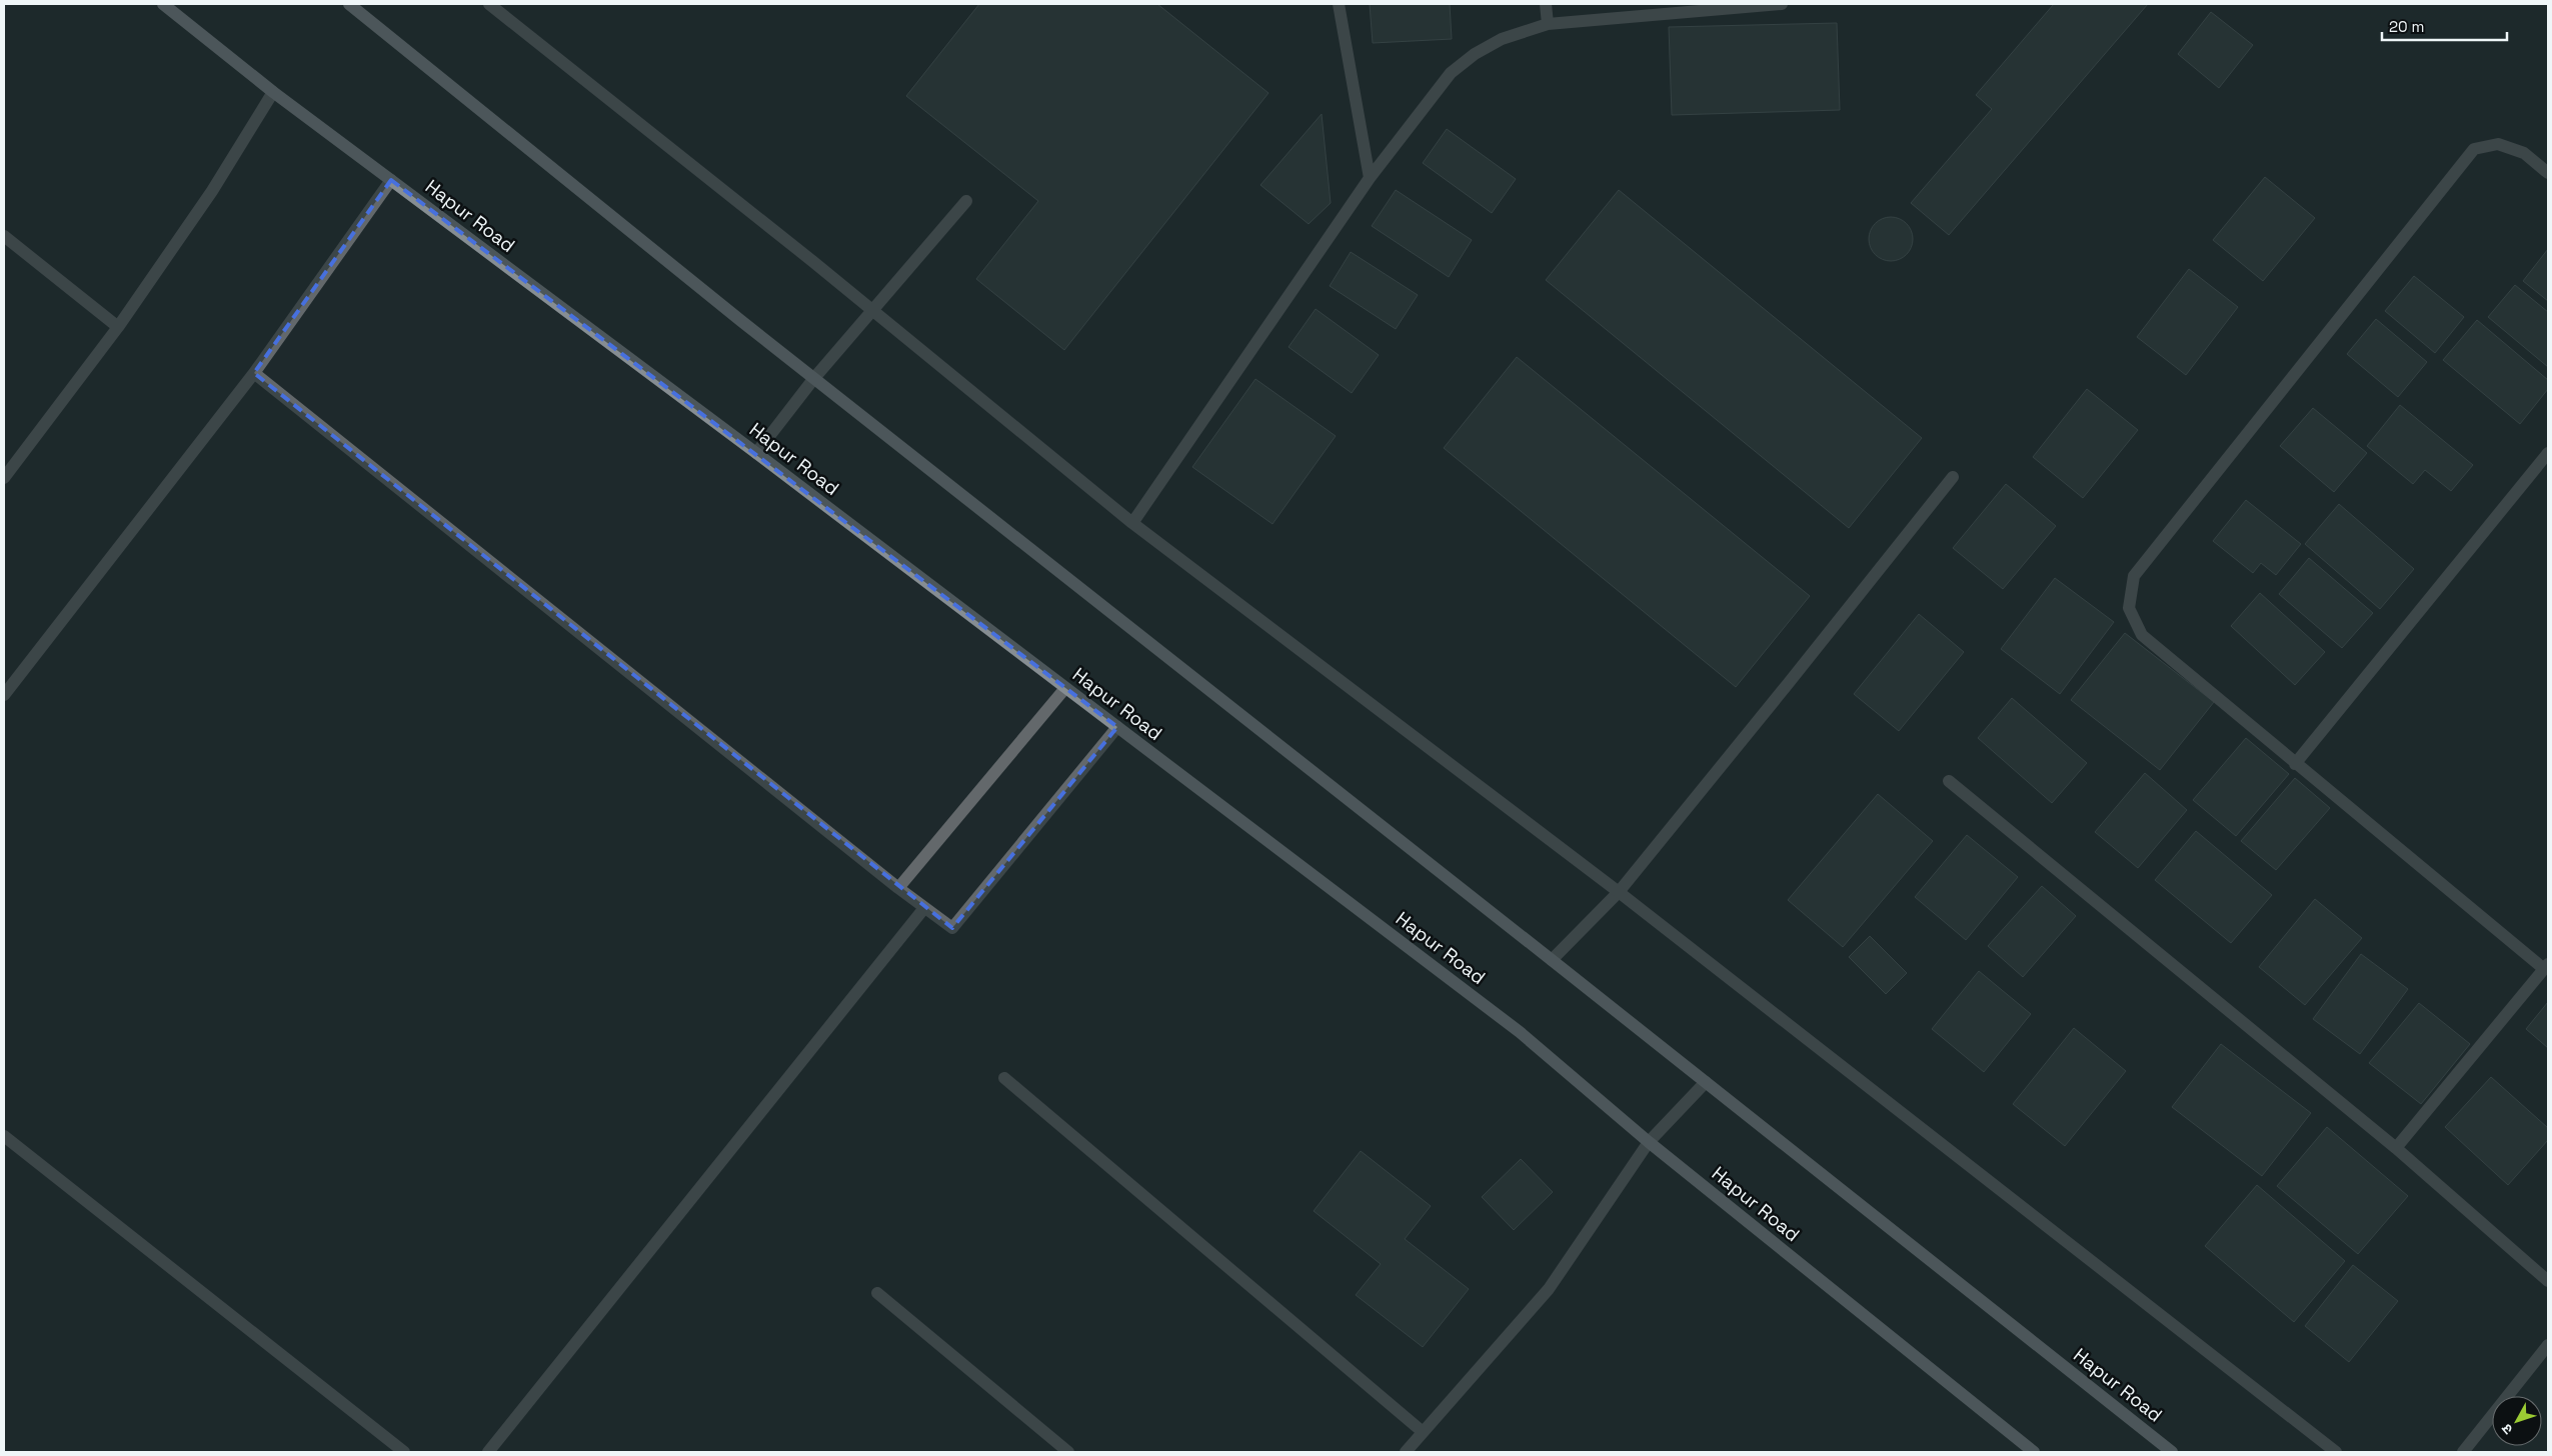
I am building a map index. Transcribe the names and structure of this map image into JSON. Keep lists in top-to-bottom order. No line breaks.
{"streets":{"main road":["Hapur Road"]},"scale_bar":"20 m","north":"bottom left"}
